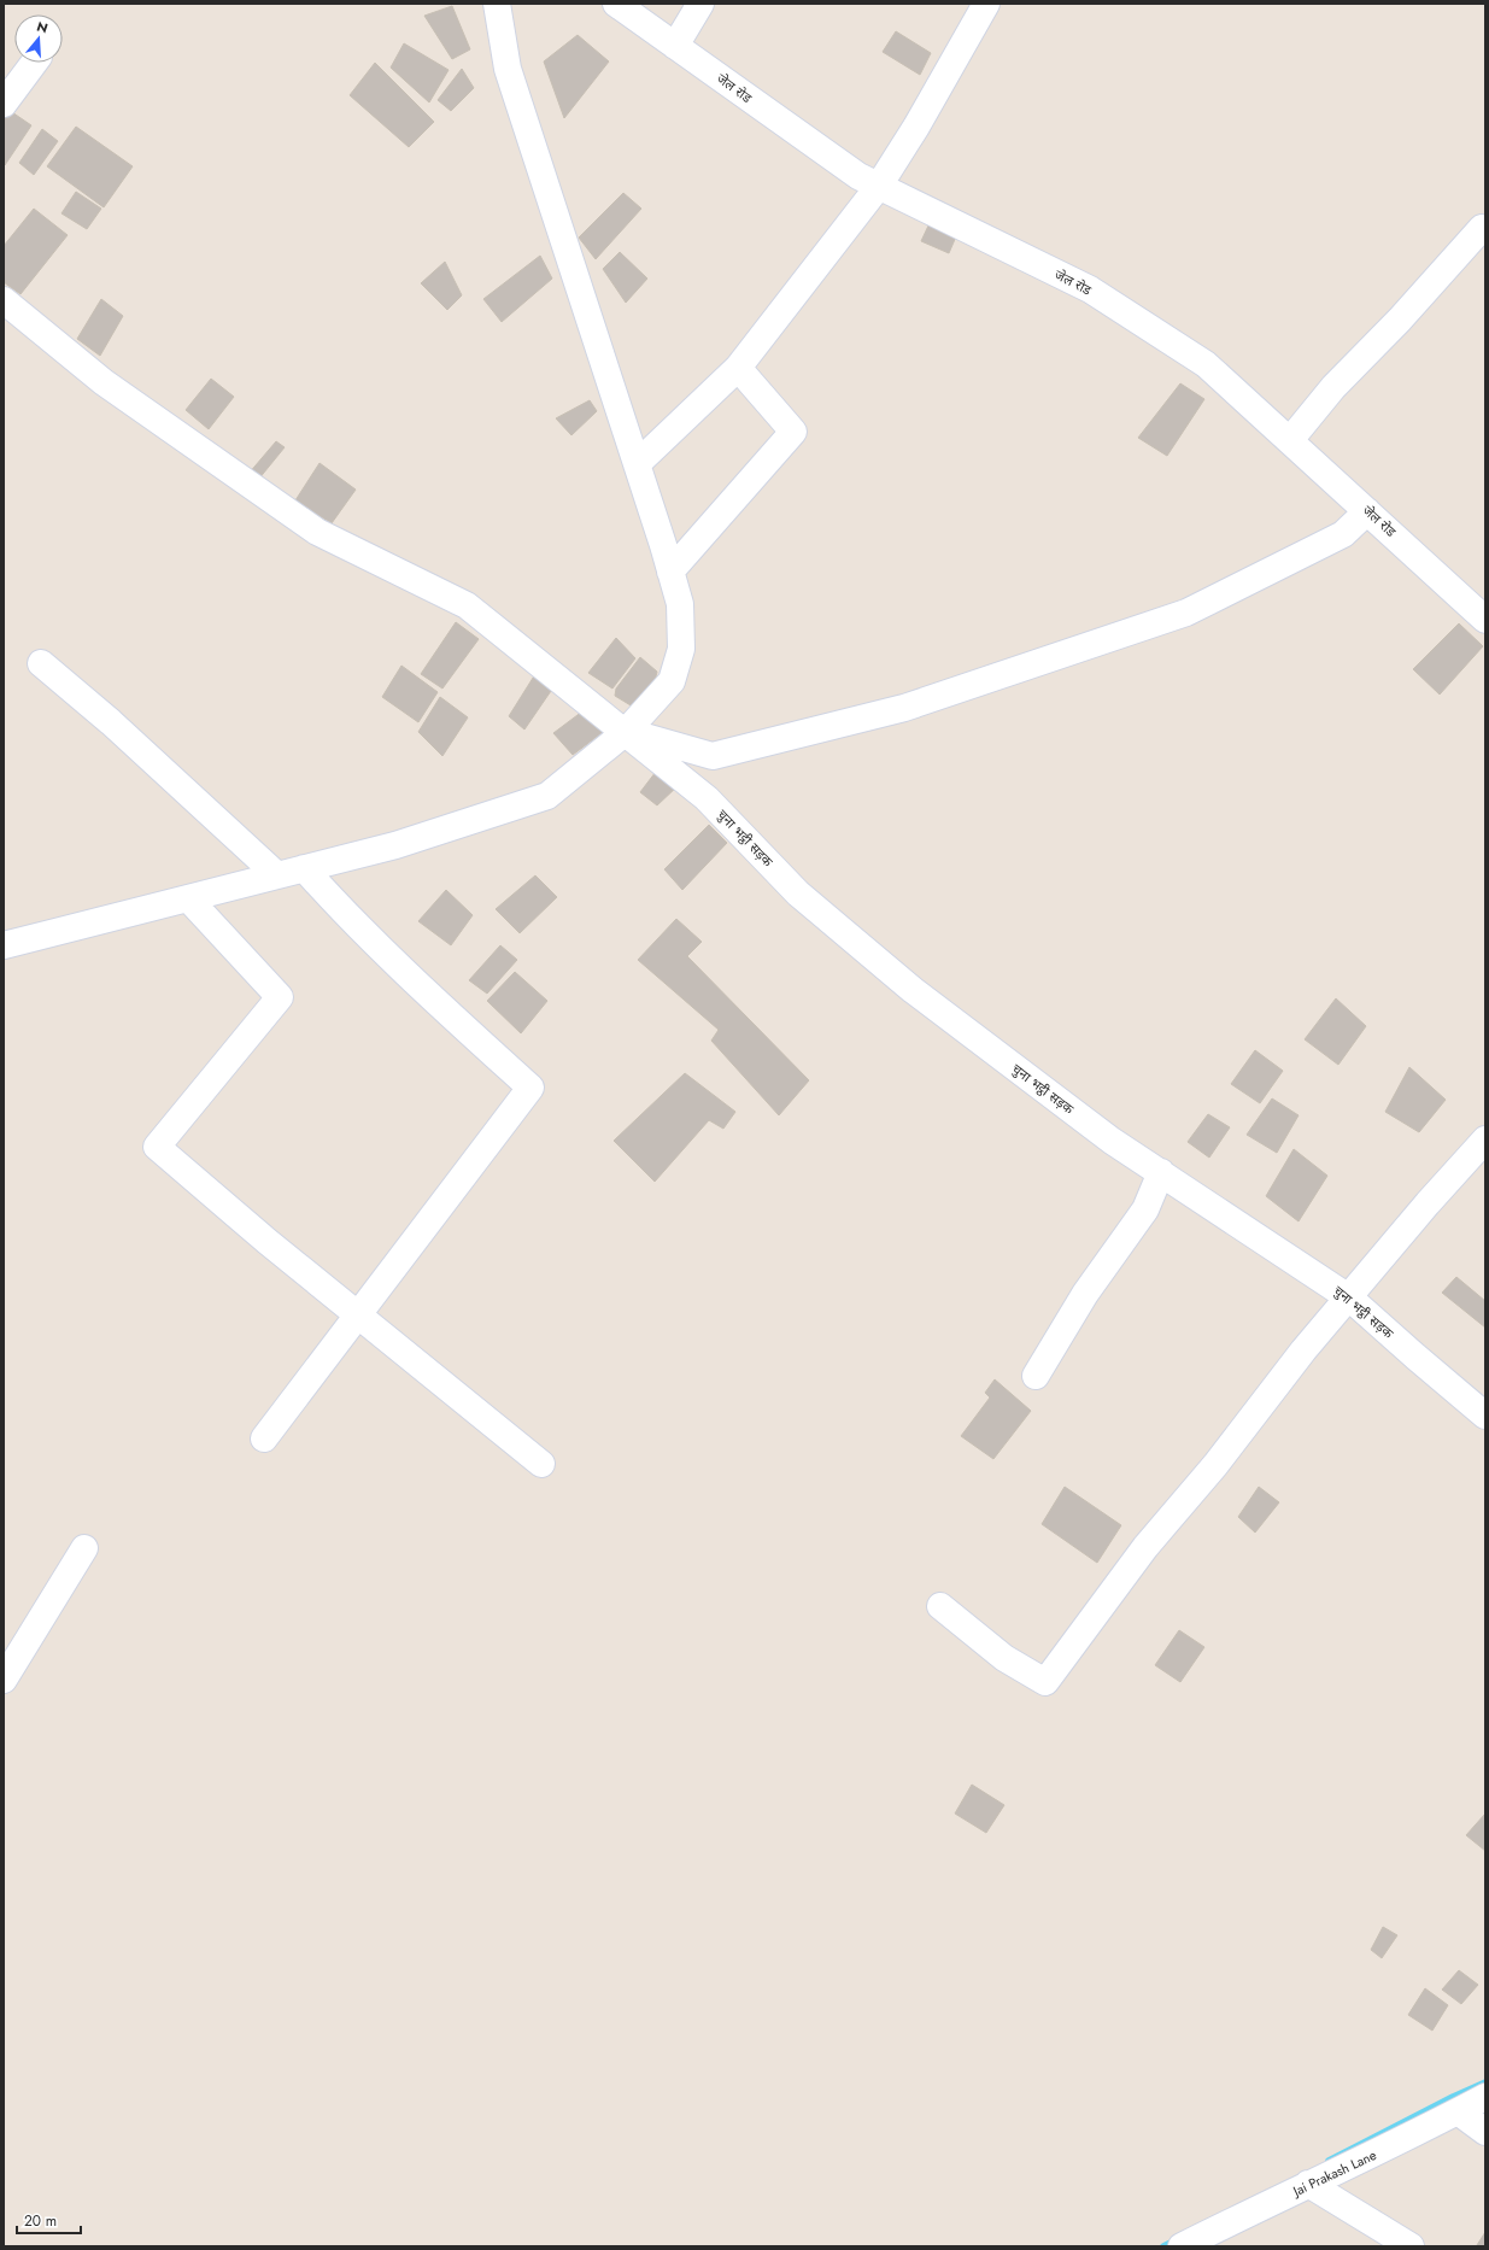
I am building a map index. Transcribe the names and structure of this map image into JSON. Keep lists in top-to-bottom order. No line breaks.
{"streets":{"street":["जेल रोड","चुना भट्ठी सड़क","Jai Prakash Lane"]},"scale_bar":"20 m","north":"top"}
